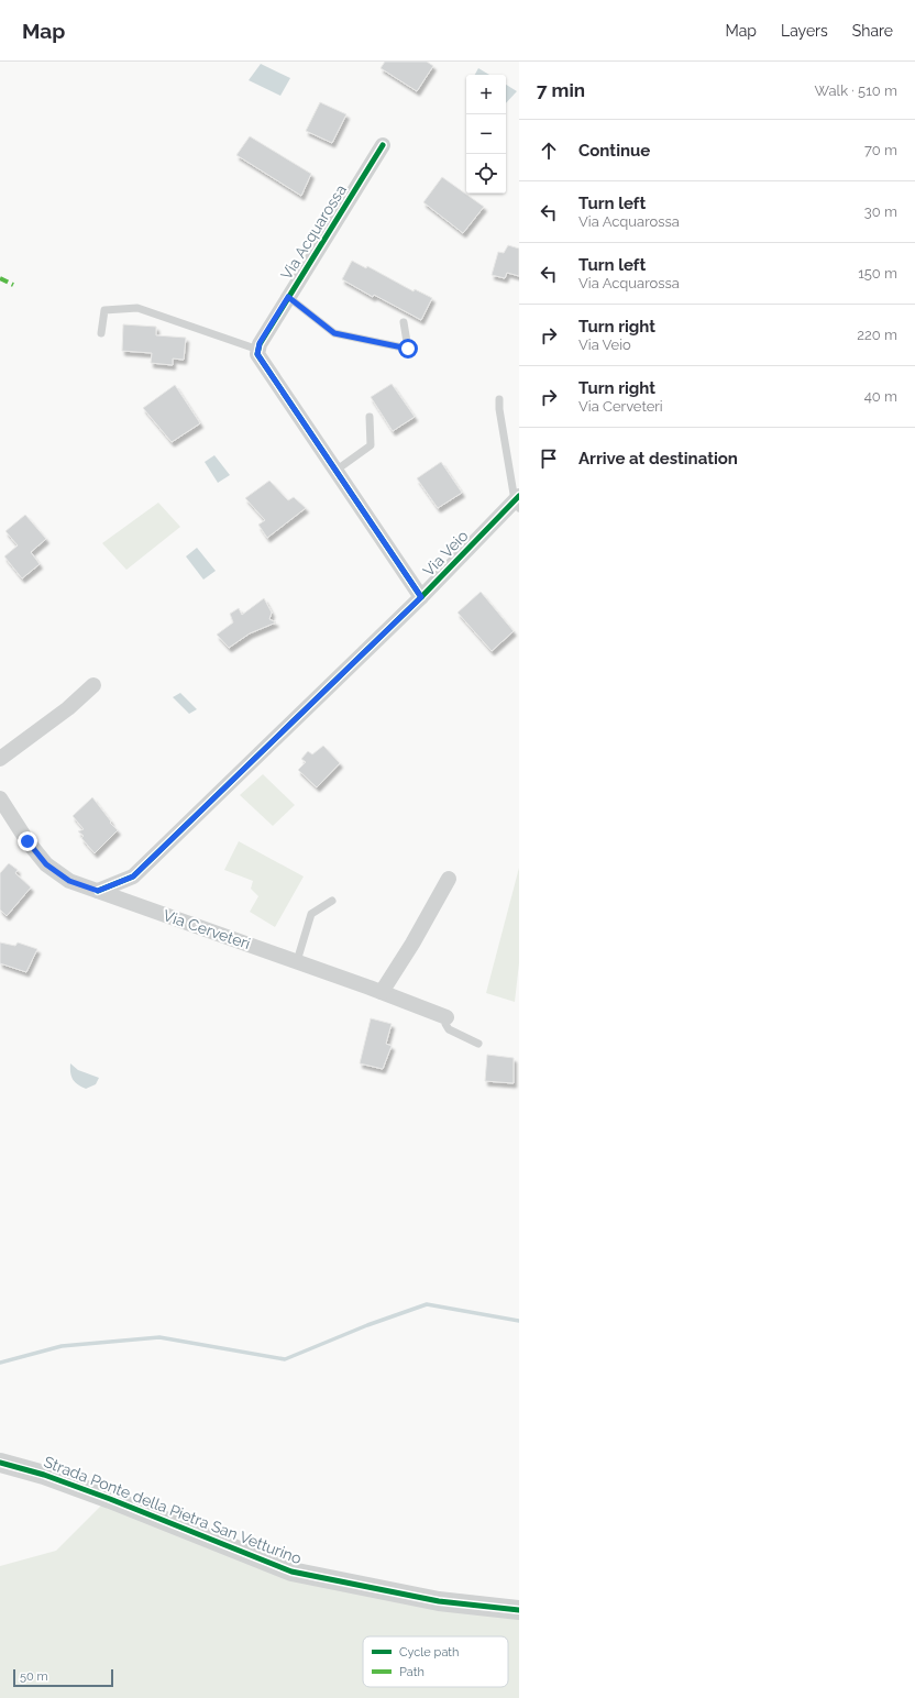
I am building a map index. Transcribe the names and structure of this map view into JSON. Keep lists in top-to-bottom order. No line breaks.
{"streets":{"street":["Via Acquarossa","Via Veio","Via Cerveteri","Strada Ponte della Pietra San Vetturino"]},"crossings":[["Via Veio","Via Cerveteri"]],"legend":["Cycle path","Path"],"scale_bar":"50 m","page":{"header":"Map","nav":["Map","Layers","Share"],"heading":["7 min","Walk · 510 m"],"map_buttons":["+","−"],"list":[["Continue","70 m"],["Turn left","Via Acquarossa","30 m"],["Turn left","Via Acquarossa","150 m"],["Turn right","Via Veio","220 m"],["Turn right","Via Cerveteri","40 m"],"Arrive at destination"],"scale":"50 m"}}
